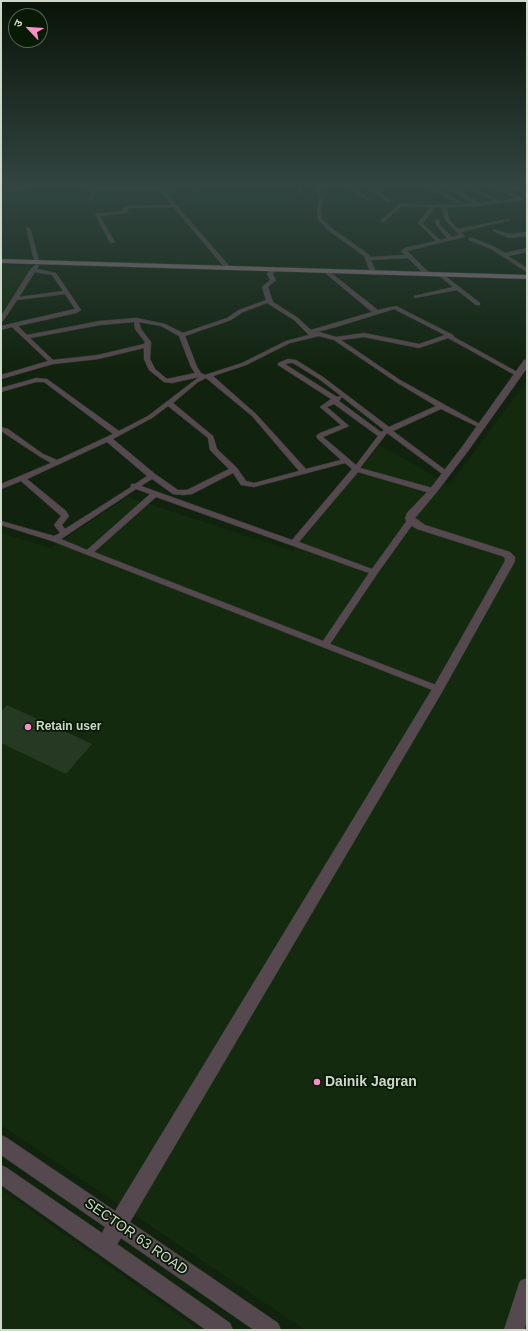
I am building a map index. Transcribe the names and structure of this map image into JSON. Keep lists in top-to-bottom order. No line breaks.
{"streets":{"street":["SECTOR 63 ROAD"]},"places":["Retain user","Dainik Jagran"],"north":"top left"}
